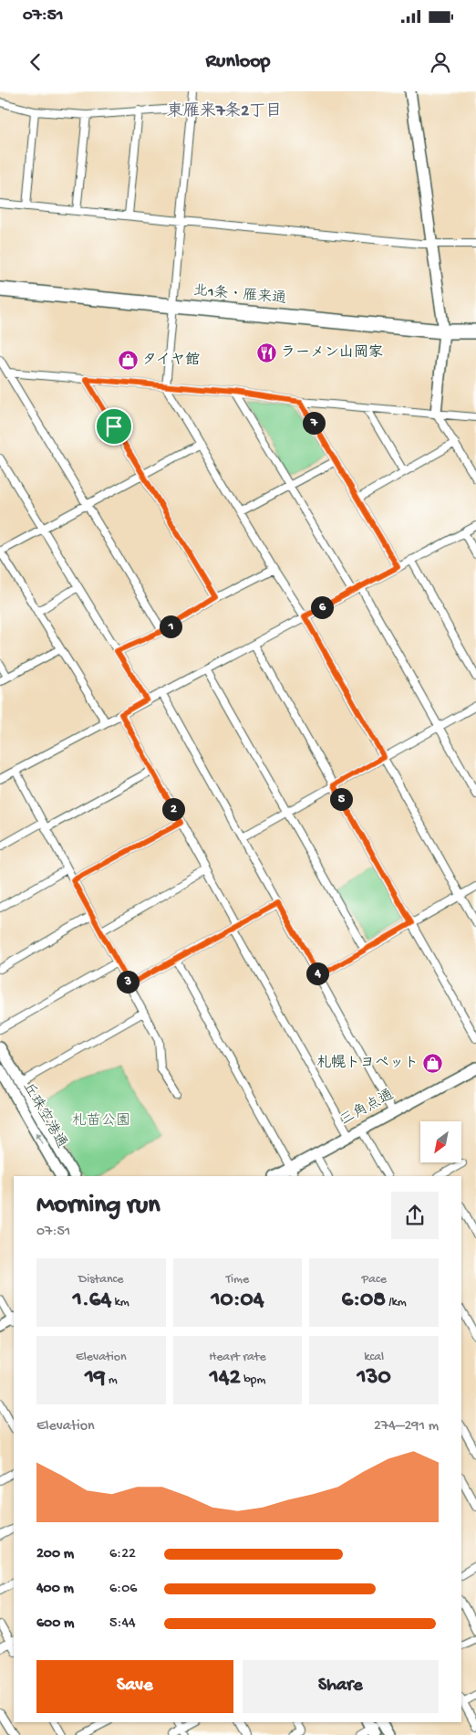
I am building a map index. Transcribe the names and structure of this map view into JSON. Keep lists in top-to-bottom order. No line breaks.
{"streets":{"highway":["北1条・雁来通"],"street":["三角点通","丘珠空港通"]},"districts":["東雁来7条2丁目"],"parks":["札苗公園"],"places":{"restaurant":["ラーメン山岡家"],"shop":["タイヤ館","札幌トヨペット"]},"north":"bottom left","page":{"status":"07:51","header":"Runloop","pins":["7","6","1","5","2","4","3"],"heading":["Morning run","07:51"],"stats":[["Distance","1.64 km"],["Time","10:04"],["Pace","6:08 /km"],["Elevation","19 m"],["Heart rate","142 bpm"],["kcal","130"]],"chart":["Elevation","274–291 m"],"list":[{"name":"200 m","note":"6:22"},{"name":"400 m","note":"6:06"},{"name":"600 m","note":"5:44"}],"buttons":["Save","Share"]}}
